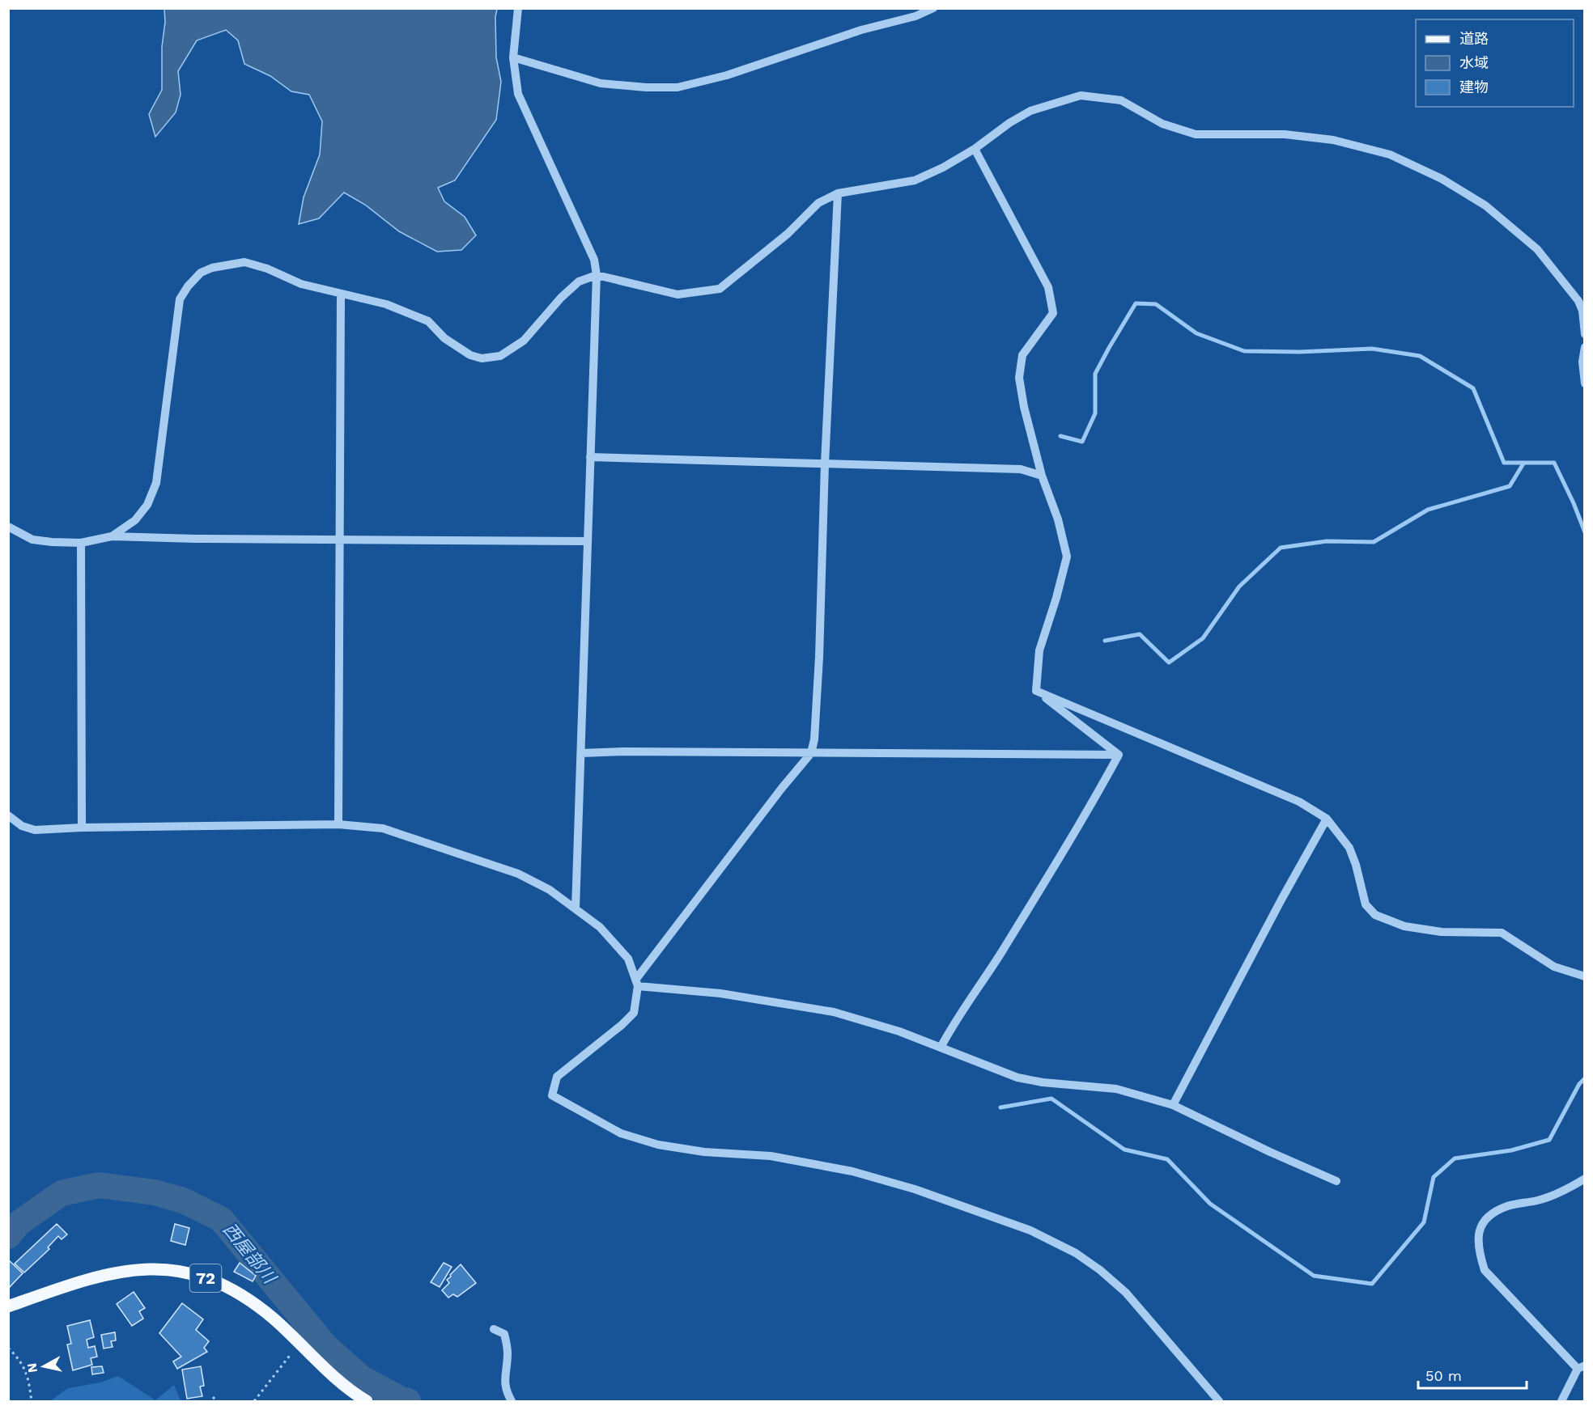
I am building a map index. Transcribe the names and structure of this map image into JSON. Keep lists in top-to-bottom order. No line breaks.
{"streets":{"main road":["72"]},"water":["西屋部川"],"legend":["道路","水域","建物"],"scale_bar":"50 m","north":"left"}
